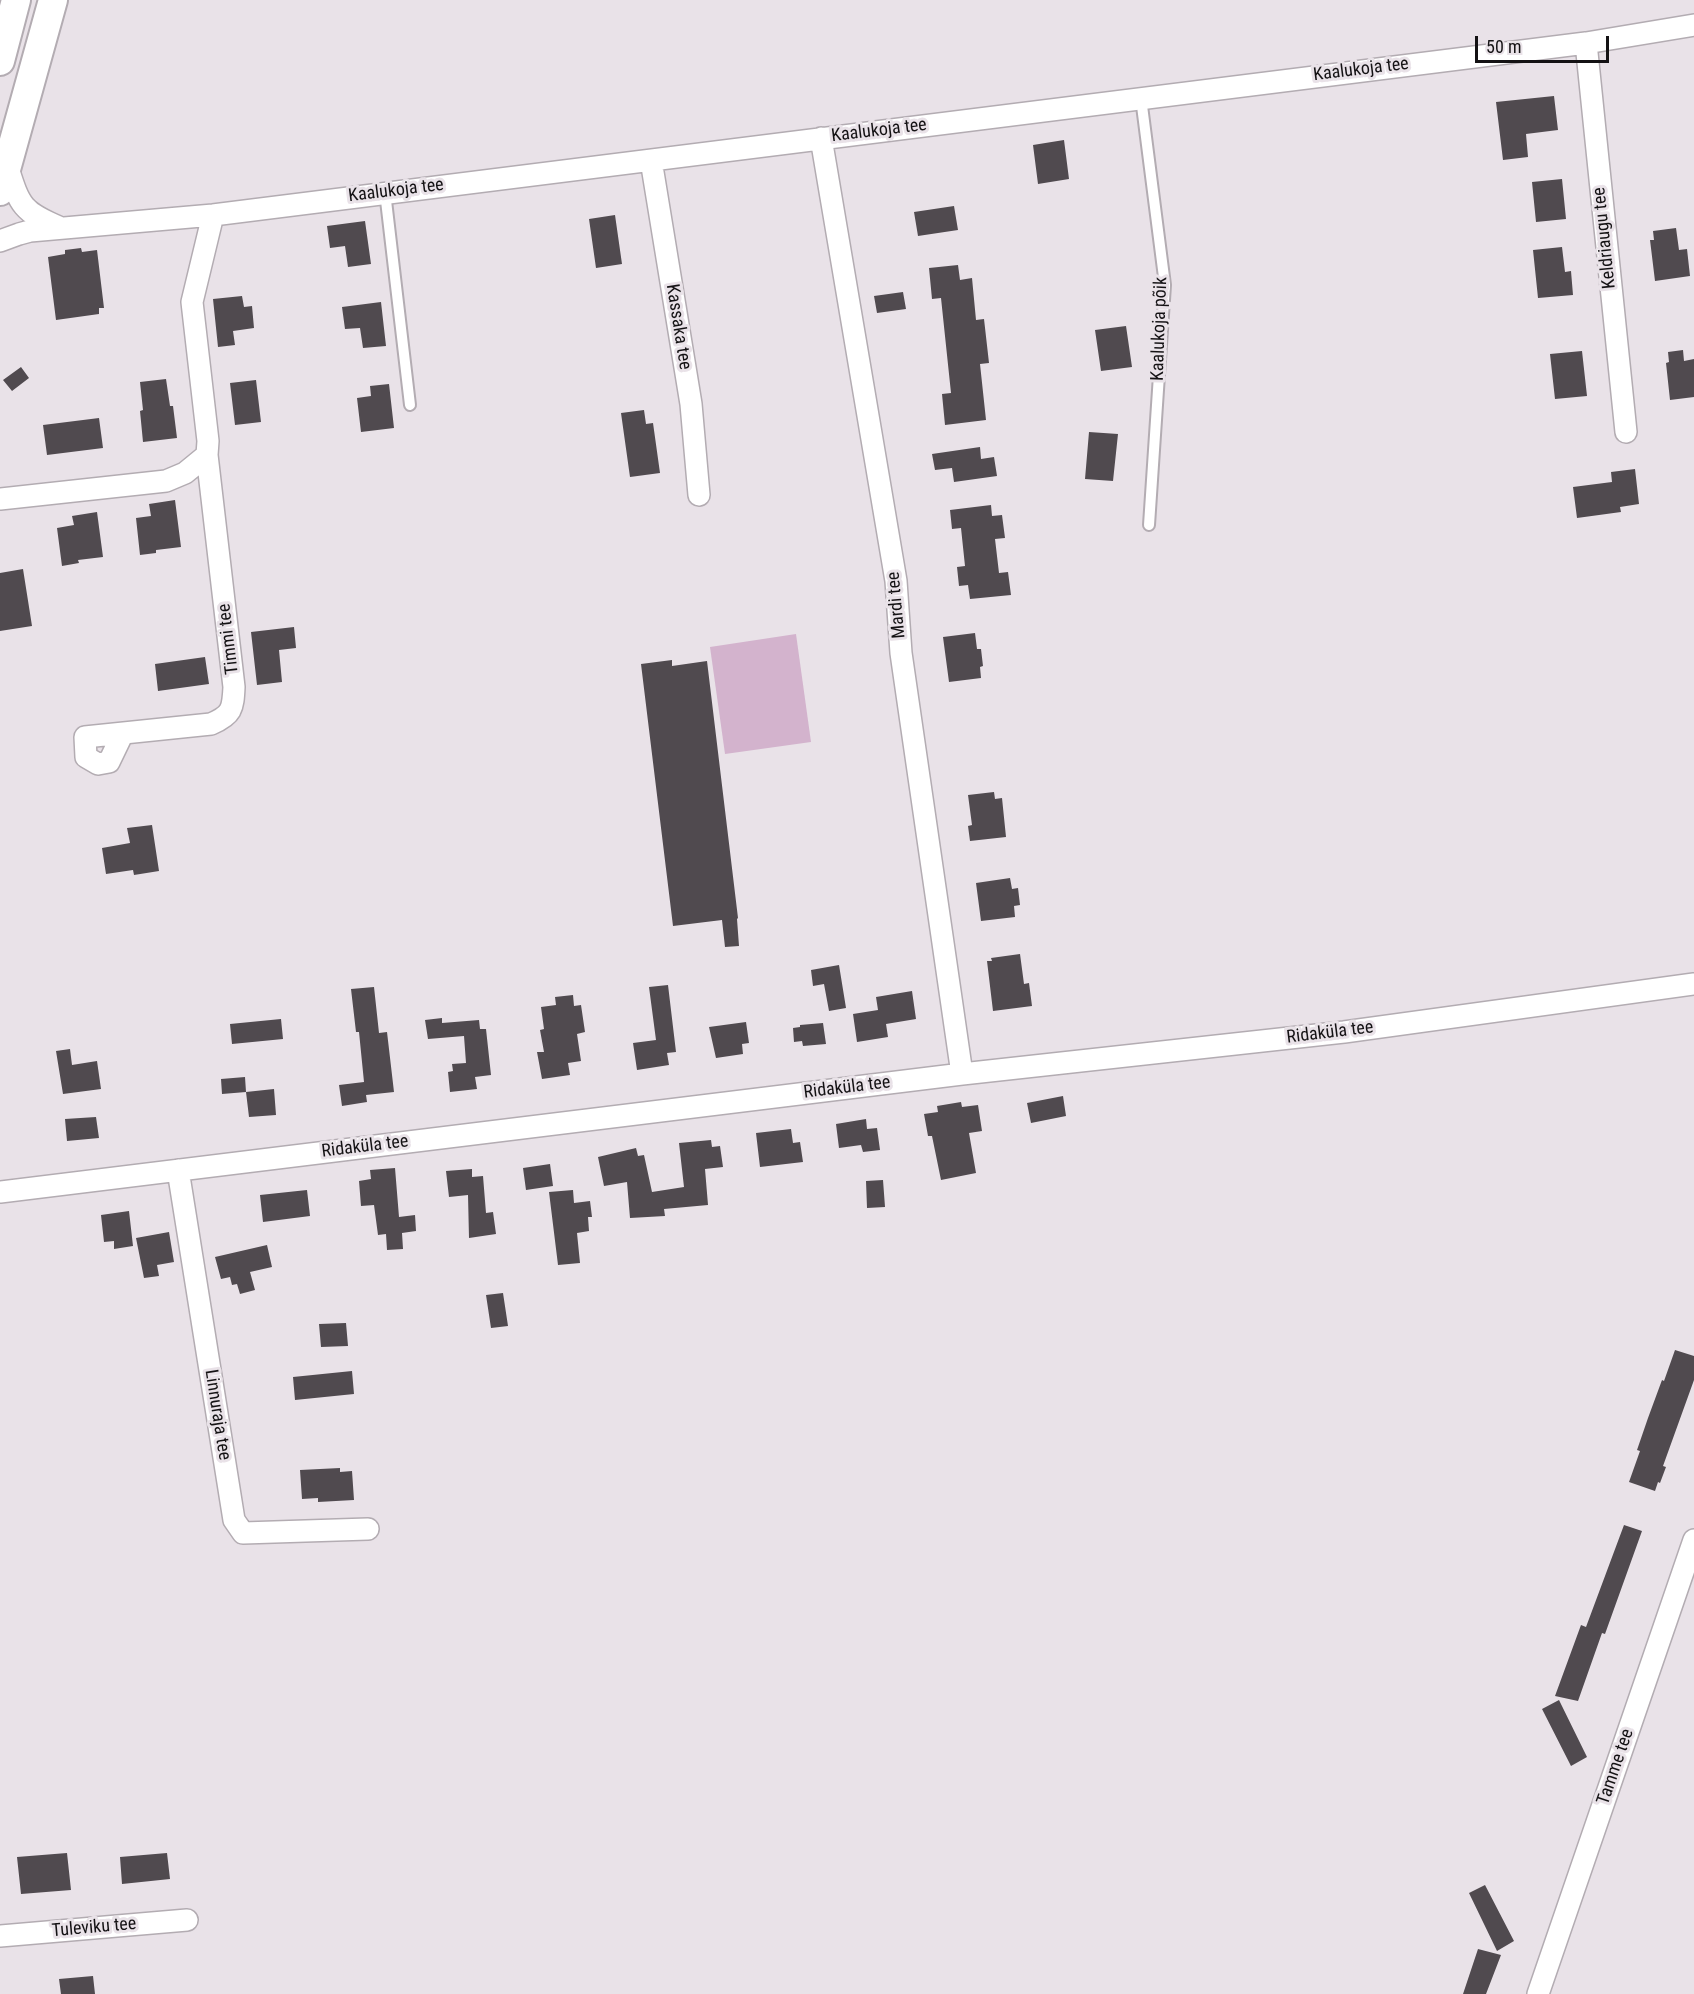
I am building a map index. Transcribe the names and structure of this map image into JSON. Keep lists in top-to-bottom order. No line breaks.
{"streets":{"street":["Kaalukoja tee","Keldriaugu tee","Kassaka tee","Mardi tee","Timmi tee","Ridaküla tee","Linnuraja tee","Tamme tee","Tuleviku tee"],"lane":["Kaalukoja põik"]},"crossings":[["Kaalukoja tee","Keldriaugu tee"],["Kaalukoja tee","Kassaka tee"],["Kaalukoja tee","Kaalukoja põik"],["Kaalukoja tee","Mardi tee"],["Kaalukoja tee","Timmi tee"],["Mardi tee","Ridaküla tee"],["Ridaküla tee","Linnuraja tee"]],"scale_bar":"50 m"}
